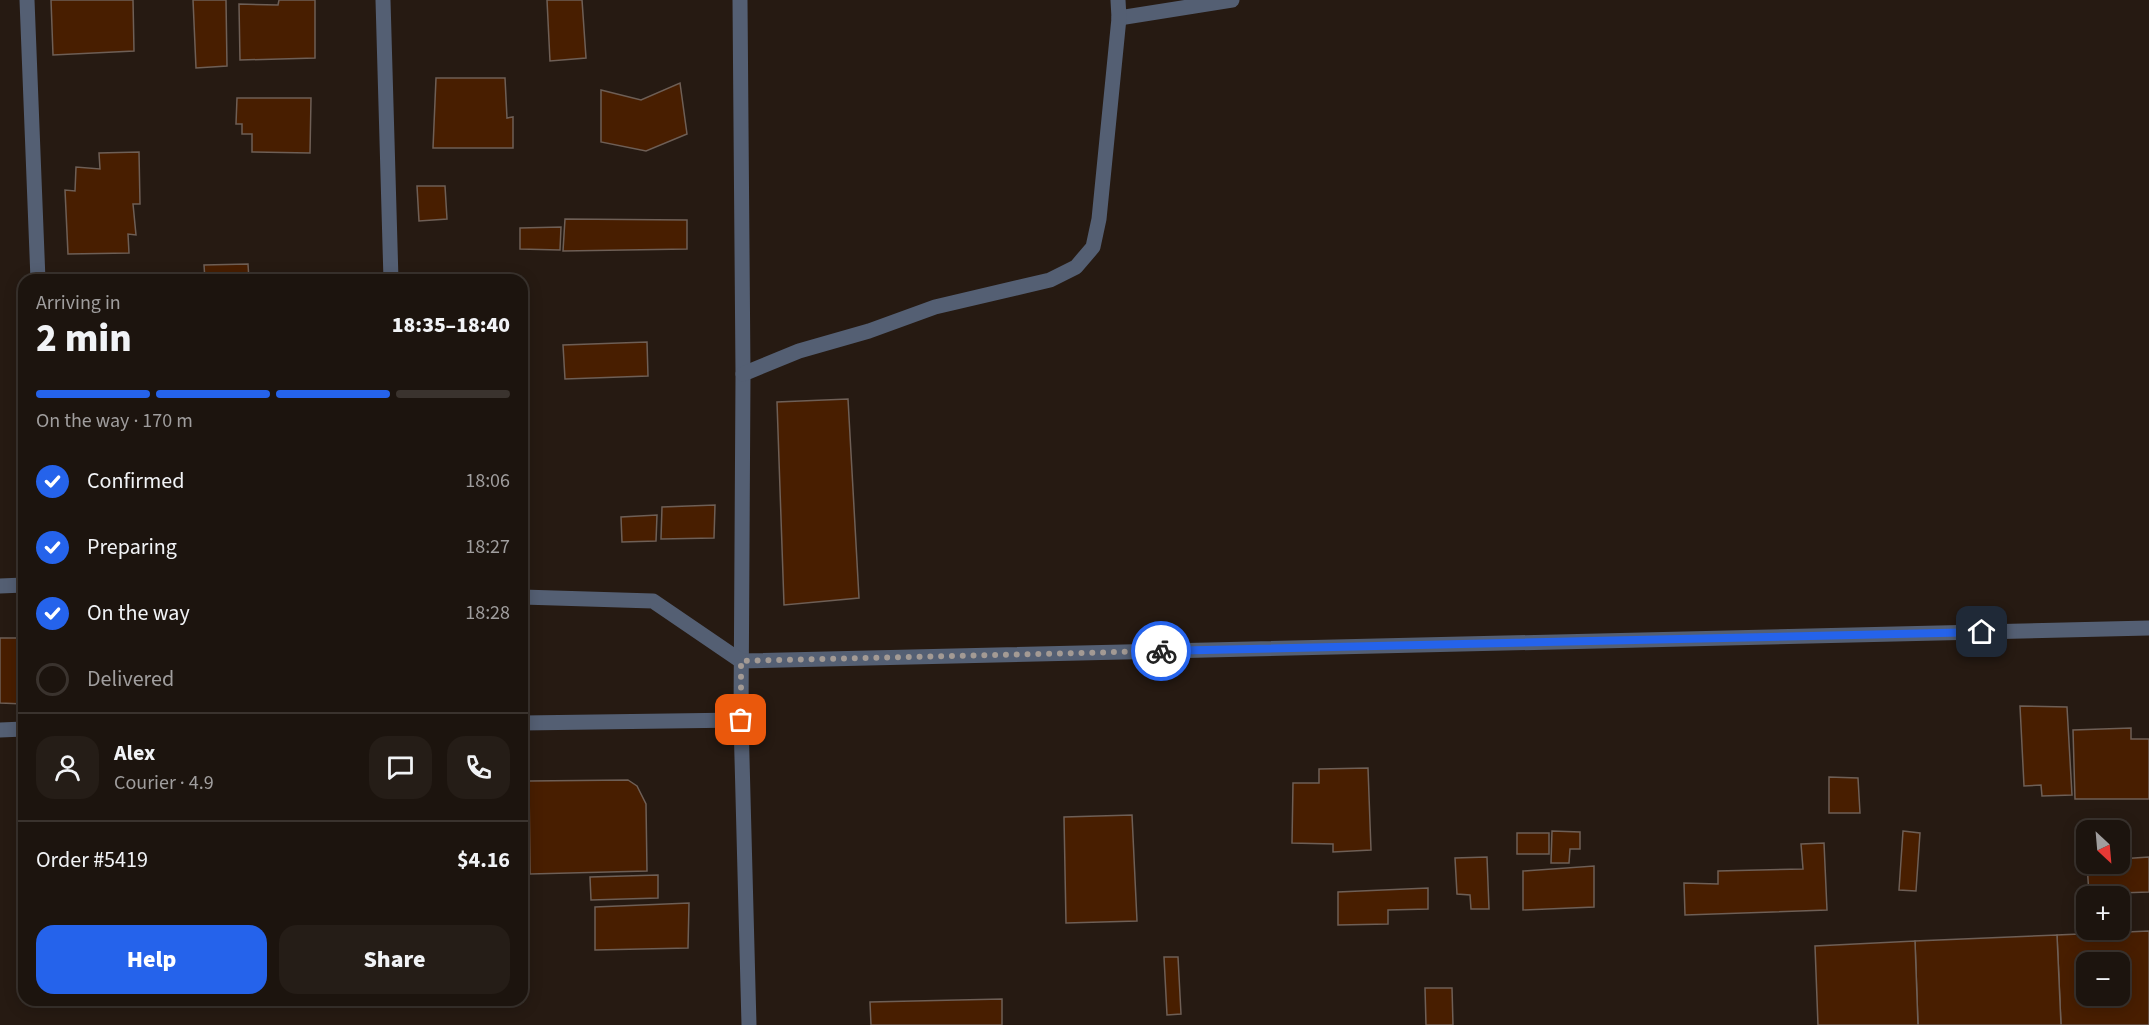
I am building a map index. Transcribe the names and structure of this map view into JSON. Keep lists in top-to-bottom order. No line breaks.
{"north":"bottom right","page":{"heading":["2 min","Arriving in","18:35–18:40"],"panel":["Alex","Courier · 4.9","Order #5419","$4.16"],"bar":"On the way · 170 m","list":[["Confirmed","18:06"],["Preparing","18:27"],["On the way","18:28"],"Delivered"],"map_buttons":["+","−"],"buttons":["Help","Share"]}}
